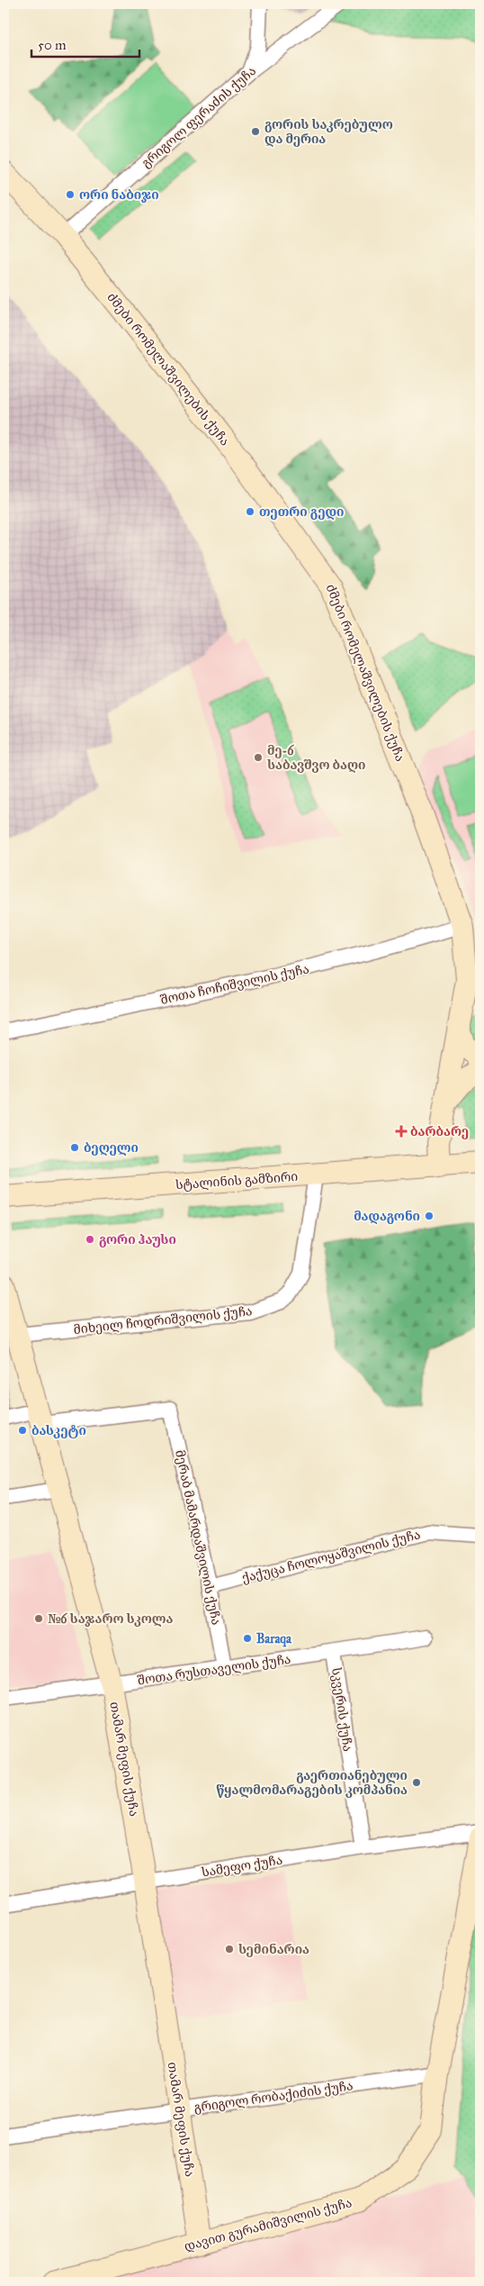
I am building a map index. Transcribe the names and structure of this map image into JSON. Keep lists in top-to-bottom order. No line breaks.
{"streets":{"street":["გრიგოლ ფერაძის ქუჩა","ძმები რომელაშვილების ქუჩა","შოთა ჩოჩიშვილის ქუჩა","სტალინის გამზირი","მიხეილ ჩოდრიშვილის ქუჩა","მერაბ მამარდაშვილის ქუჩა","ქაქუცა ჩოლოყაშვილის ქუჩა","შოთა რუსთაველის ქუჩა","სკვერის ქუჩა","თამარ მეფის ქუჩა","სამეფო ქუჩა","გრიგოლ რობაქიძის ქუჩა","დავით გურამიშვილის ქუჩა"]},"crossings":[["გრიგოლ ფერაძის ქუჩა","ძმები რომელაშვილების ქუჩა"],["ძმები რომელაშვილების ქუჩა","შოთა ჩოჩიშვილის ქუჩა"],["ძმები რომელაშვილების ქუჩა","სტალინის გამზირი"],["სტალინის გამზირი","მიხეილ ჩოდრიშვილის ქუჩა"],["მიხეილ ჩოდრიშვილის ქუჩა","თამარ მეფის ქუჩა"],["მერაბ მამარდაშვილის ქუჩა","ქაქუცა ჩოლოყაშვილის ქუჩა"],["მერაბ მამარდაშვილის ქუჩა","შოთა რუსთაველის ქუჩა"],["მერაბ მამარდაშვილის ქუჩა","თამარ მეფის ქუჩა"],["შოთა რუსთაველის ქუჩა","სკვერის ქუჩა"],["შოთა რუსთაველის ქუჩა","თამარ მეფის ქუჩა"],["სკვერის ქუჩა","სამეფო ქუჩა"],["თამარ მეფის ქუჩა","სამეფო ქუჩა"],["თამარ მეფის ქუჩა","გრიგოლ რობაქიძის ქუჩა"],["თამარ მეფის ქუჩა","დავით გურამიშვილის ქუჩა"],["გრიგოლ რობაქიძის ქუჩა","დავით გურამიშვილის ქუჩა"]],"places":{"other":["გორის საკრებულო და მერია","ორი ნაბიჯი","თეთრი გედი","მე-6 საბავშვო ბაღი","ბეღელი","მადაგონი","გორი ჰაუსი","ბასკეტი","№6 საჯარო სკოლა","Baraqa","გაერთიანებული წყალმომარაგების კომპანია","სემინარია"],"health":["ბარბარე"]},"scale_bar":"50 m"}
